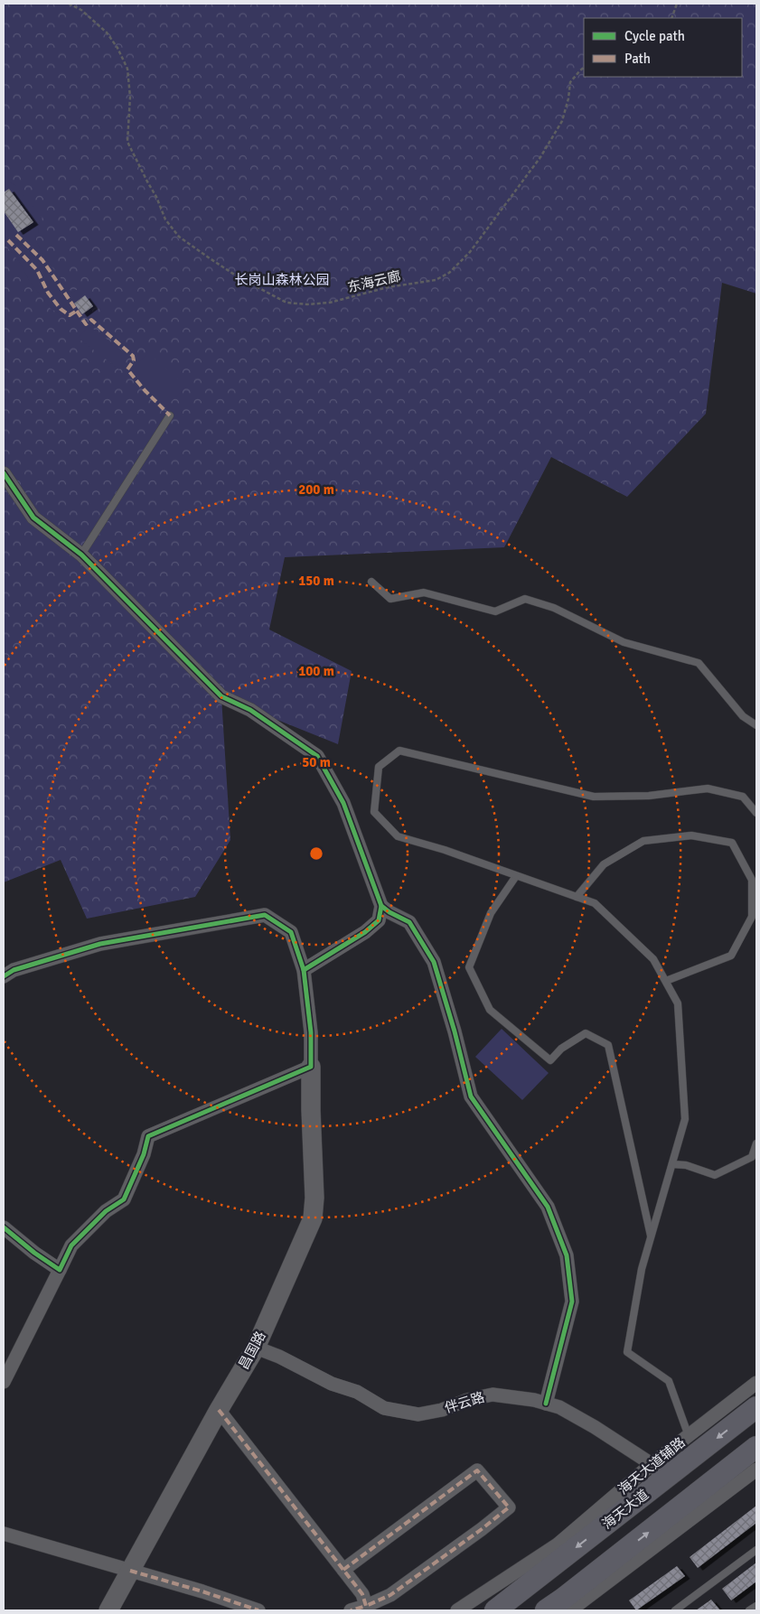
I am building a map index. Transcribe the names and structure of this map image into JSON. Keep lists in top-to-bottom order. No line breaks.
{"streets":{"main road":["昌国路","海天大道"],"street":["伴云路","海天大道辅路"],"path":["东海云廊"]},"crossings":[["昌国路","伴云路"],["伴云路","海天大道辅路"],["伴云路","海天大道"],["海天大道辅路","海天大道"]],"parks":["长岗山森林公园"],"legend":["Cycle path","Path"],"rings":["200 m","150 m","100 m","50 m"]}
